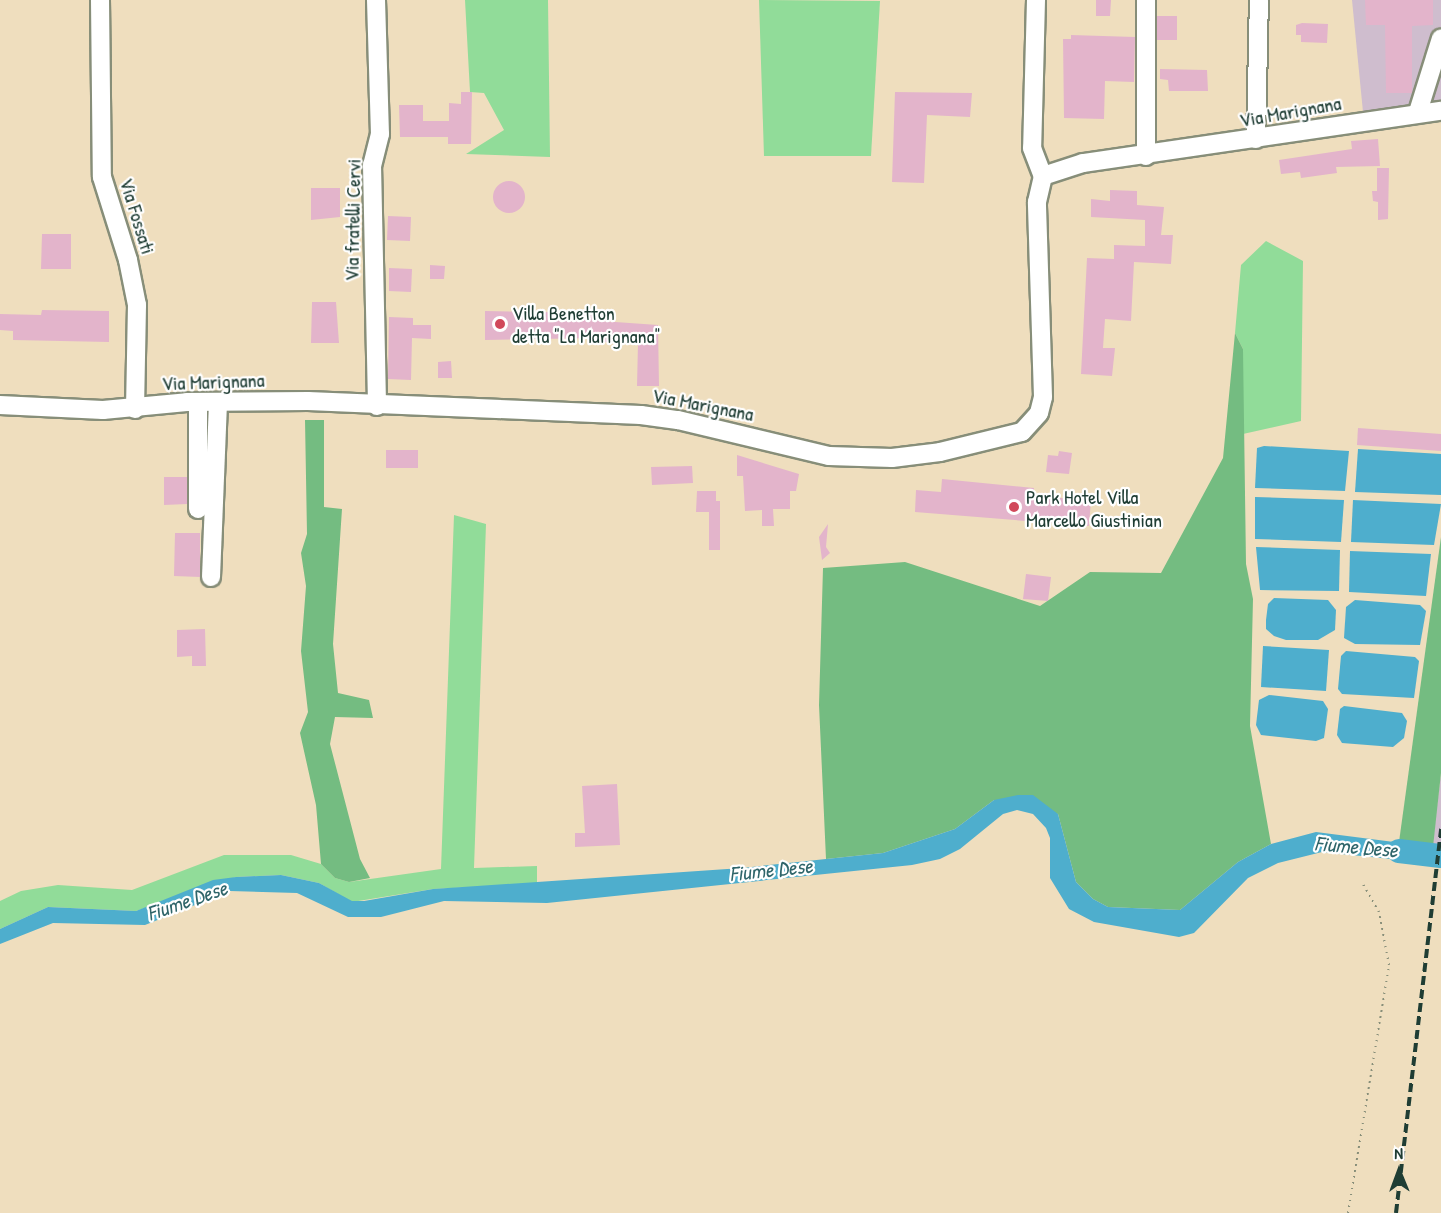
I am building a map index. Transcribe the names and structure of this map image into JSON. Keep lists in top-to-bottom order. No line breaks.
{"streets":{"street":["Via Marignana","Via Fossati","Via fratelli Cervi"]},"crossings":[["Via Marignana","Via Fossati"],["Via Marignana","Via fratelli Cervi"]],"water":["Fiume Dese"],"places":["Villa Benetton detta \"La Marignana\"","Park Hotel Villa Marcello Giustinian"],"north":"top"}
